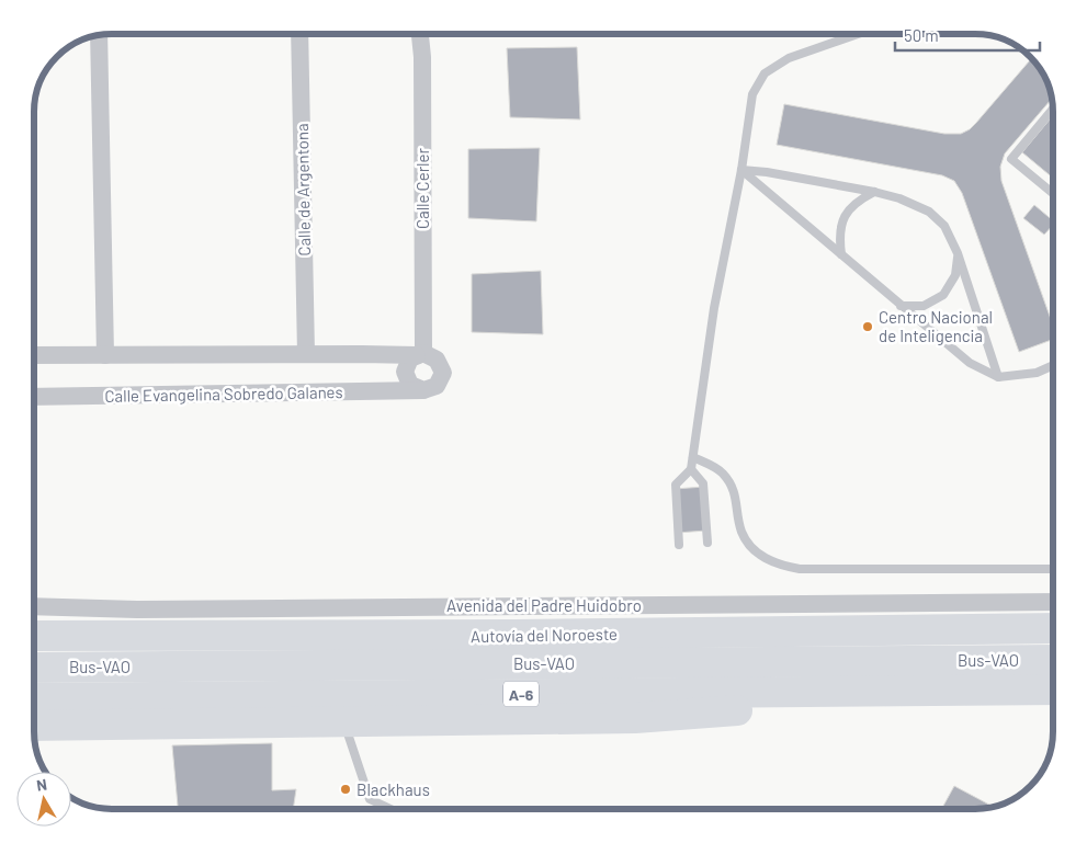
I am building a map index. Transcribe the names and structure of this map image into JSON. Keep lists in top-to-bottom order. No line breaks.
{"streets":{"highway":["Autovía del Noroeste","Bus-VAO","A-6"],"street":["Calle Cerler","Calle de Argentona","Calle Evangelina Sobredo Galanes","Avenida del Padre Huidobro"]},"crossings":[["Calle Cerler","Calle Evangelina Sobredo Galanes"]],"places":["Centro Nacional de Inteligencia","Blackhaus"],"scale_bar":"50 m","north":"top"}
